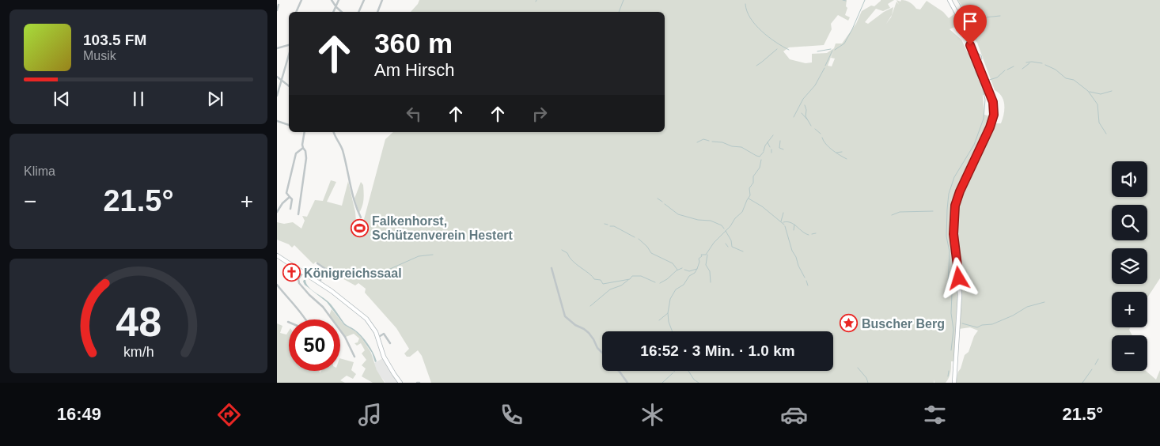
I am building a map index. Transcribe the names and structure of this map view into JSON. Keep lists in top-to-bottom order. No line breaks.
{"places":{"sports":["Falkenhorst, Schützenverein Hestert"],"church":["Königreichssaal"],"place":["Buscher Berg"]},"page":{"turn":["360 m","Am Hirsch"],"song":["103.5 FM","Musik"],"tile":"Klima","map_buttons":["+","−"],"heat":["−","21.5°","+"],"limit":"50","trip":"16:52 · 3 Min. · 1.0 km","tabs":["16:49","21.5°"],"gauge":["48","km/h"]}}
